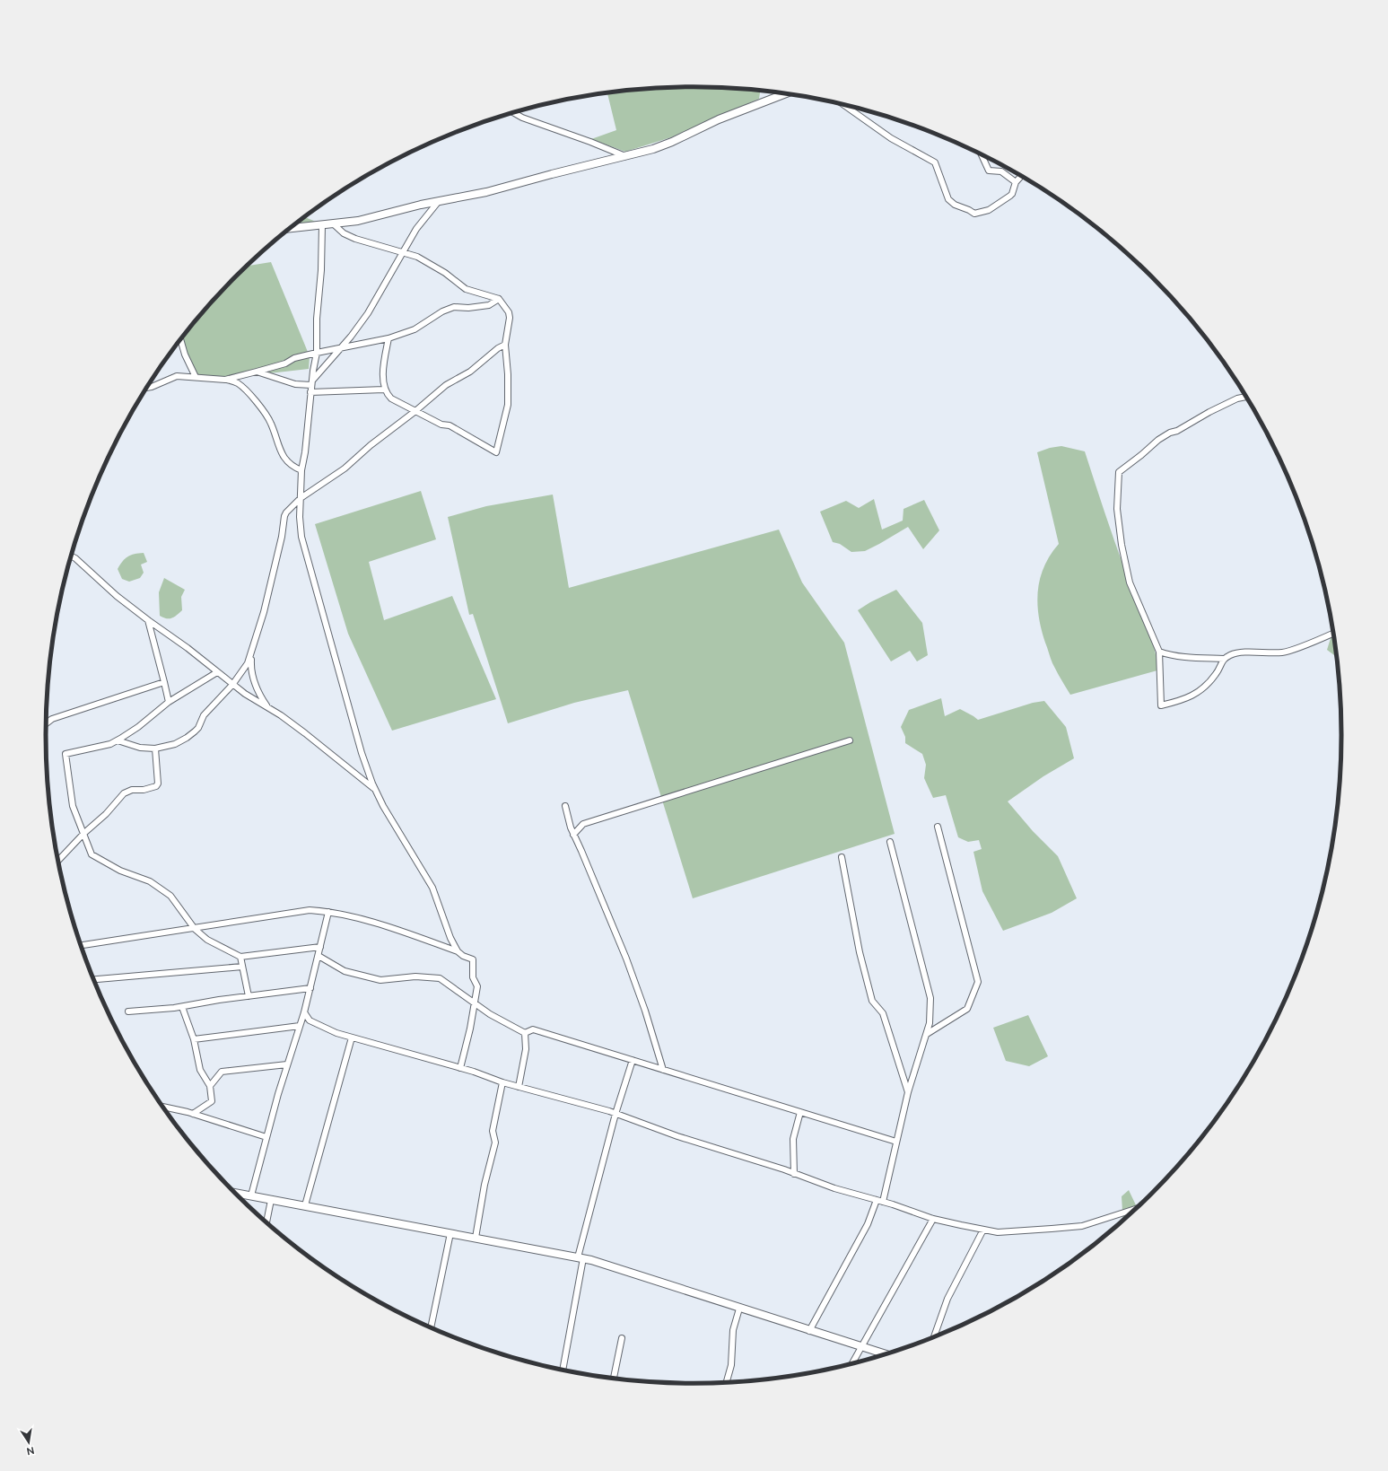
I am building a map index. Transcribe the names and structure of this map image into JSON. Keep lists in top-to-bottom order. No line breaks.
{"north":"bottom"}
